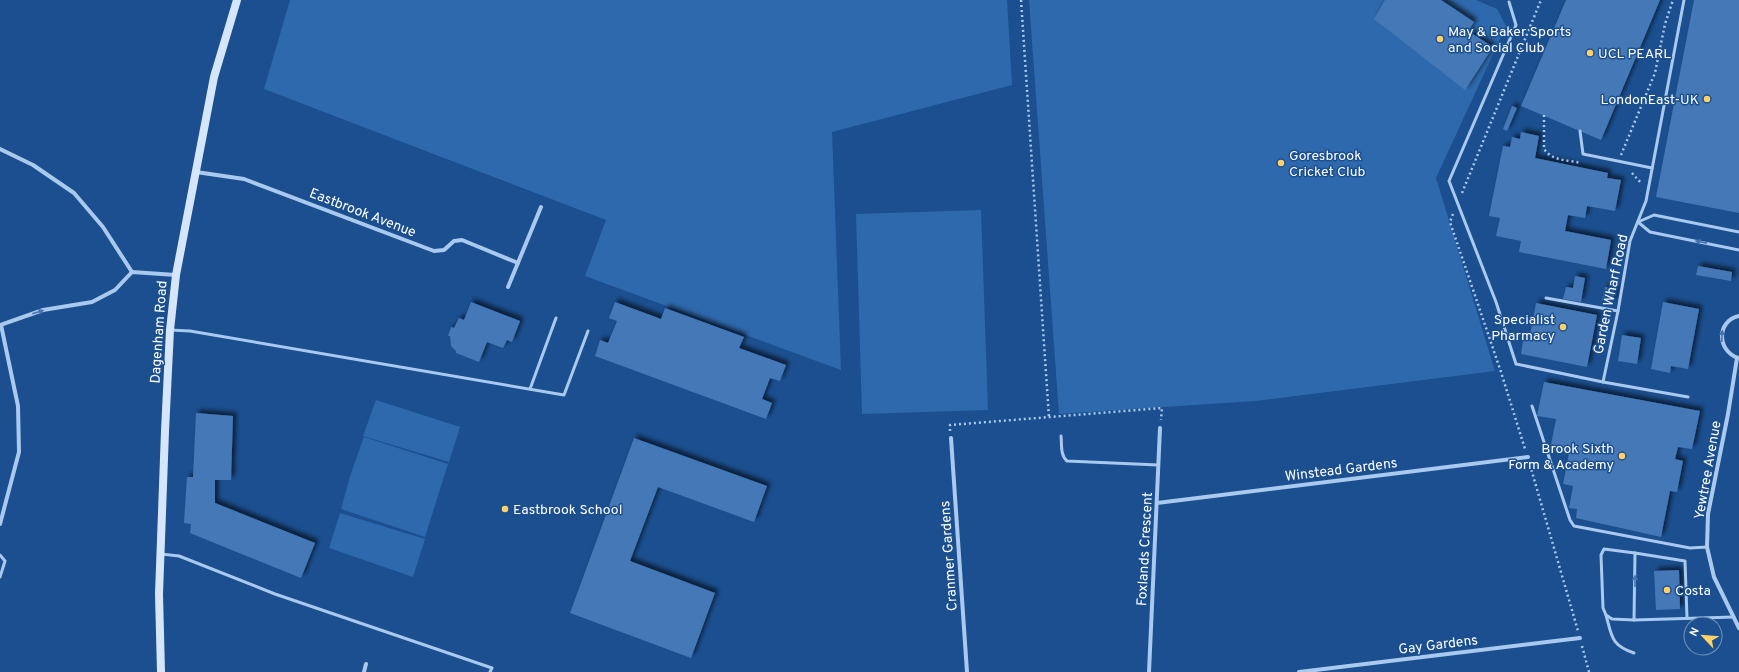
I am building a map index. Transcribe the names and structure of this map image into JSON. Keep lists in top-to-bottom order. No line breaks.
{"streets":{"street":["Eastbrook Avenue","Dagenham Road","Winstead Gardens","Yewtree Avenue","Foxlands Crescent","Cranmer Gardens","Gay Gardens"],"lane":["Garden Wharf Road"]},"crossings":[["Eastbrook Avenue","Dagenham Road"],["Winstead Gardens","Foxlands Crescent"]],"places":["May & Baker Sports and Social Club","UCL PEARL","LondonEast-UK","Goresbrook Cricket Club","Specialist Pharmacy","Brook Sixth Form & Academy","Eastbrook School","Costa"],"north":"top left"}
